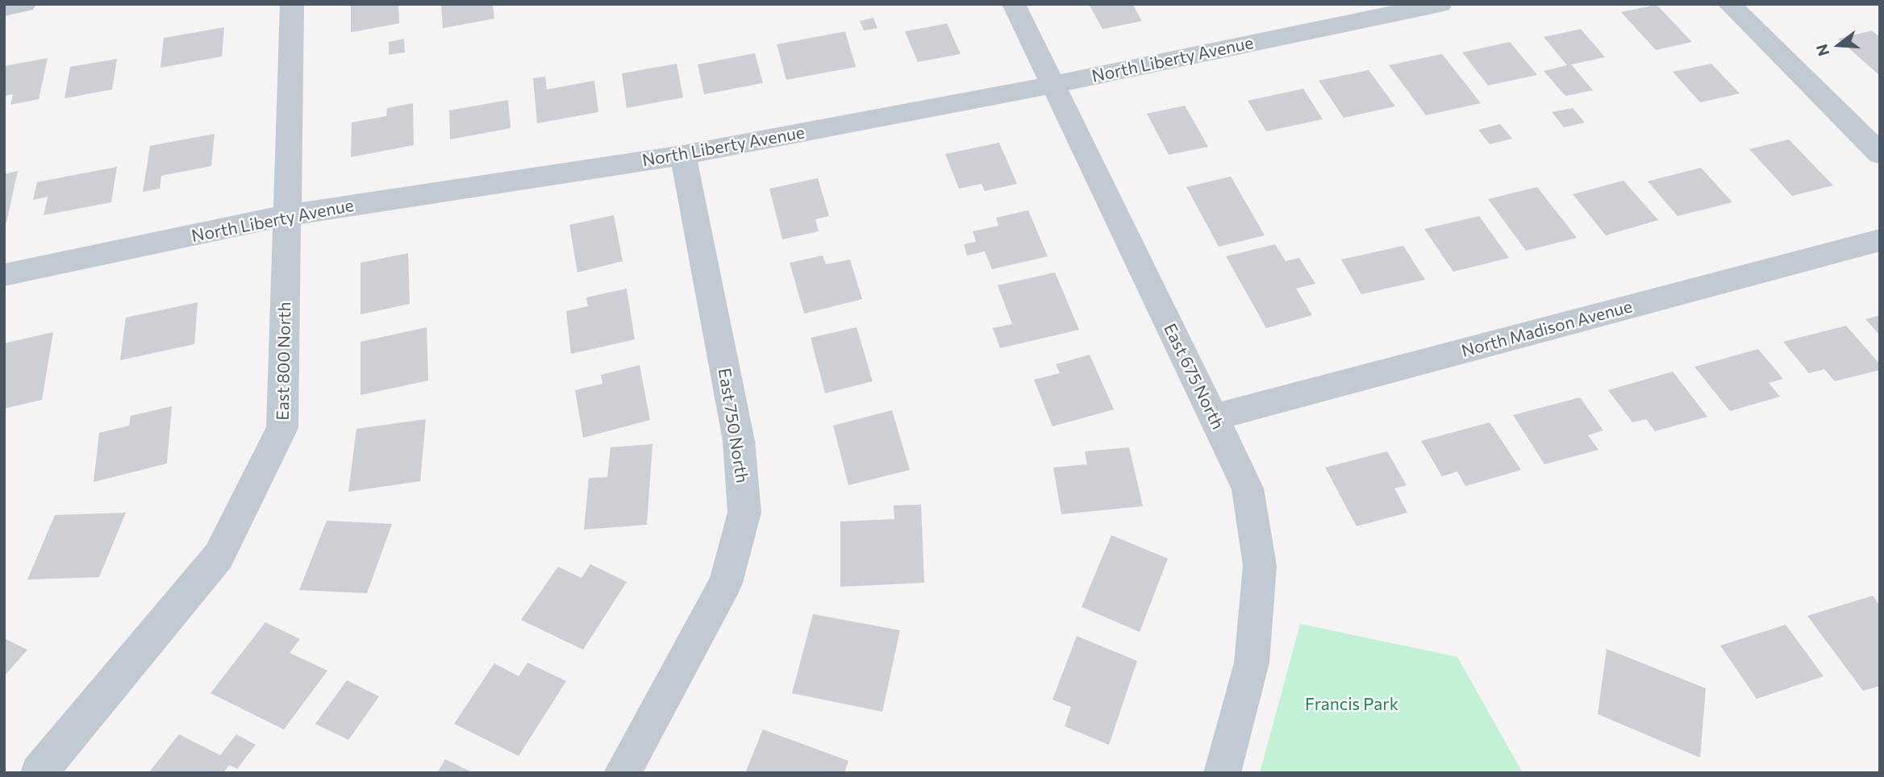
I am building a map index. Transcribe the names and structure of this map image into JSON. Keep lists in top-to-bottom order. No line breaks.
{"streets":{"street":["North Liberty Avenue","North Madison Avenue","East 800 North","East 675 North","East 750 North"]},"crossings":[["North Liberty Avenue","East 800 North"],["North Liberty Avenue","East 675 North"],["North Liberty Avenue","East 750 North"],["North Madison Avenue","East 675 North"]],"parks":["Francis Park"],"north":"left"}
